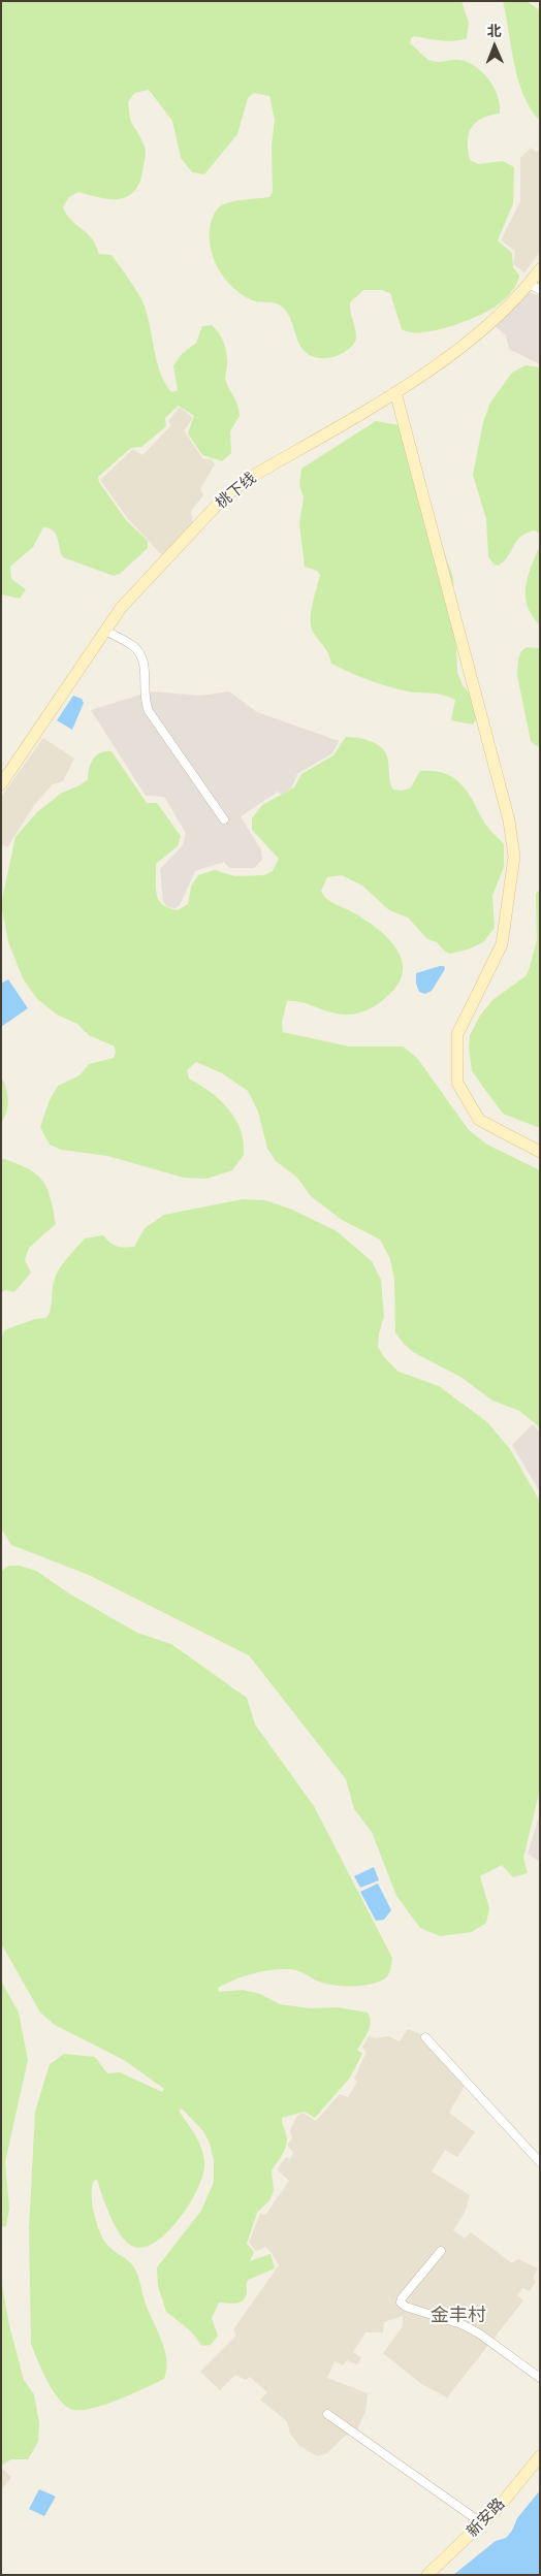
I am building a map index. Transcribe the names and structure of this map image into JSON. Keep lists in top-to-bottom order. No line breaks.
{"streets":{"main road":["桃下线","新安路"]},"districts":["金丰村"],"north":"top"}
